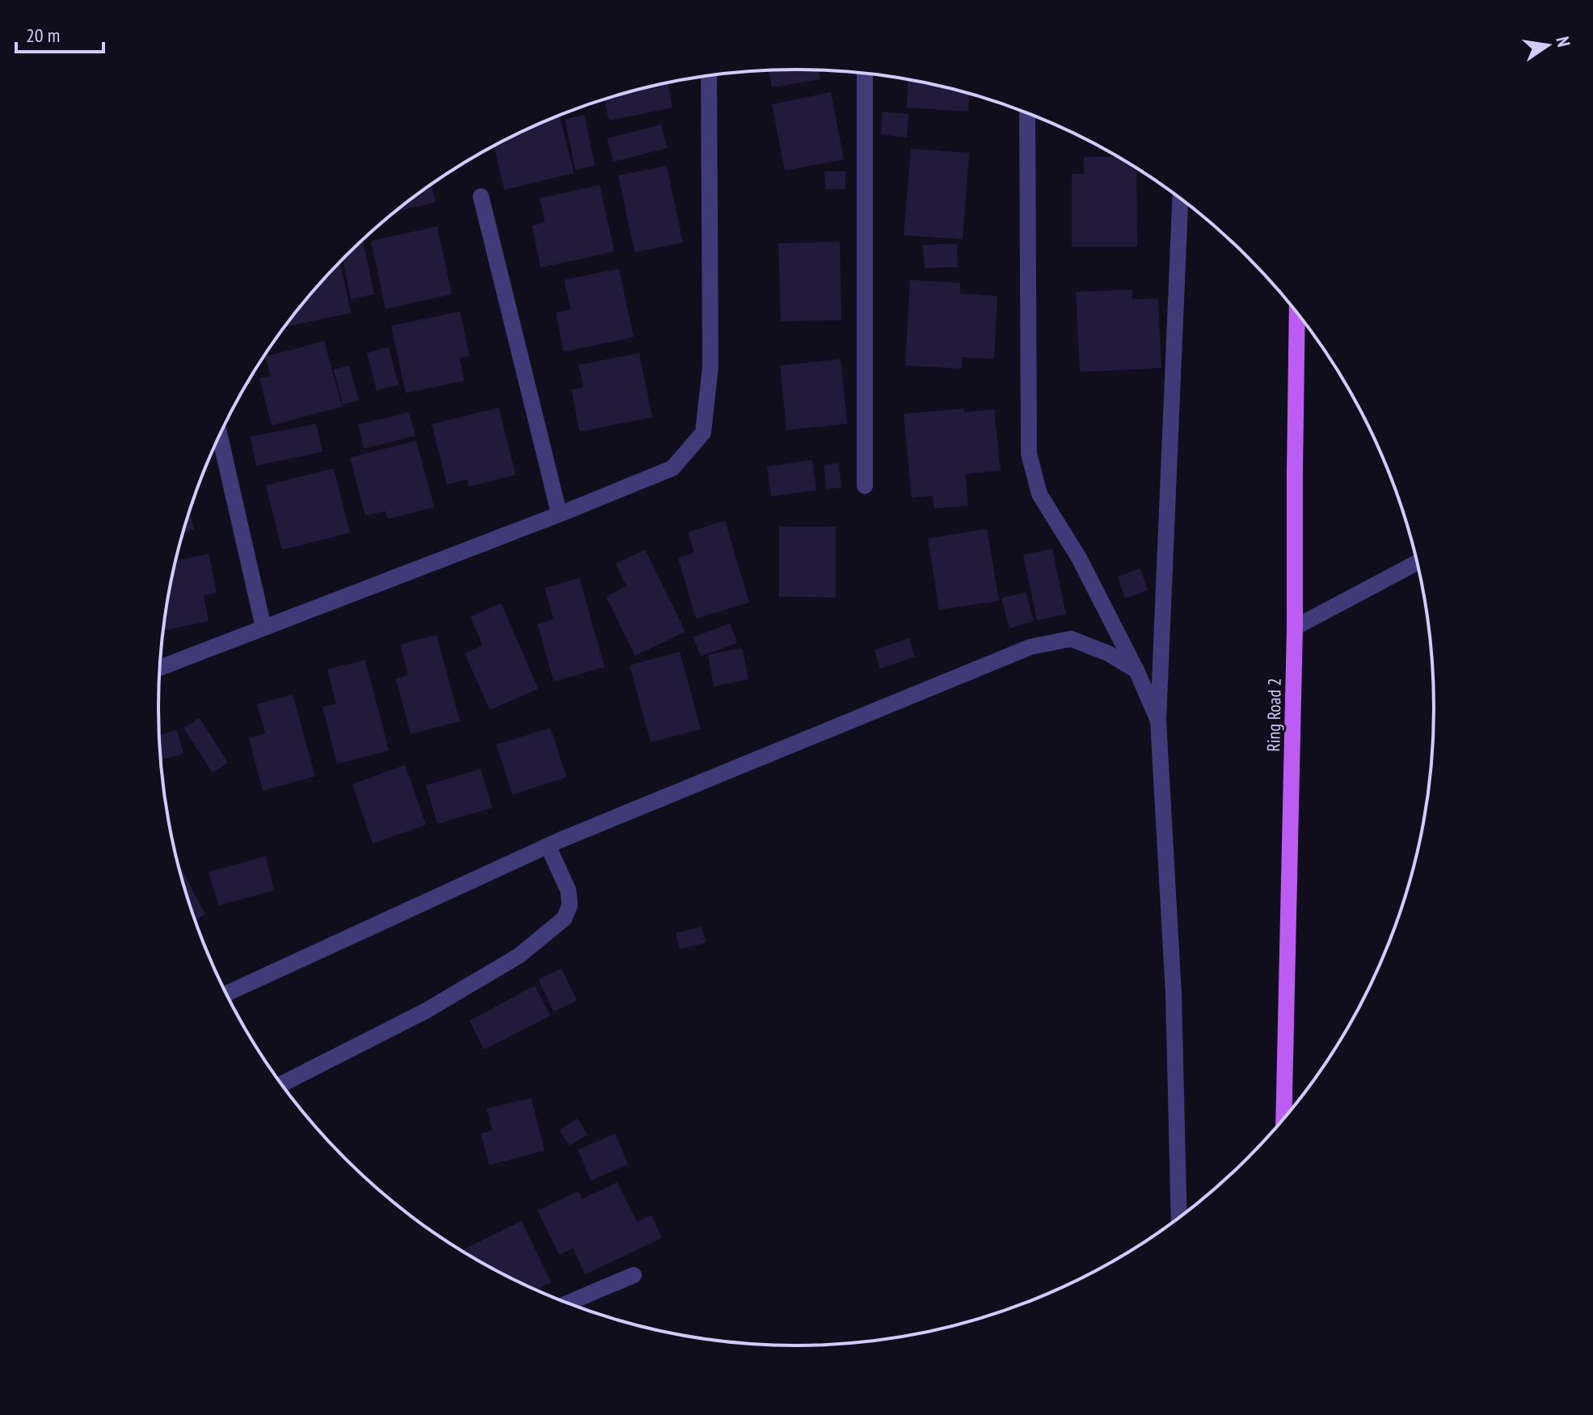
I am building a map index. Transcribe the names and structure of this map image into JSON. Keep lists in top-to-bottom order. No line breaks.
{"streets":{"main road":["Ring Road 2"]},"scale_bar":"20 m","north":"right"}
